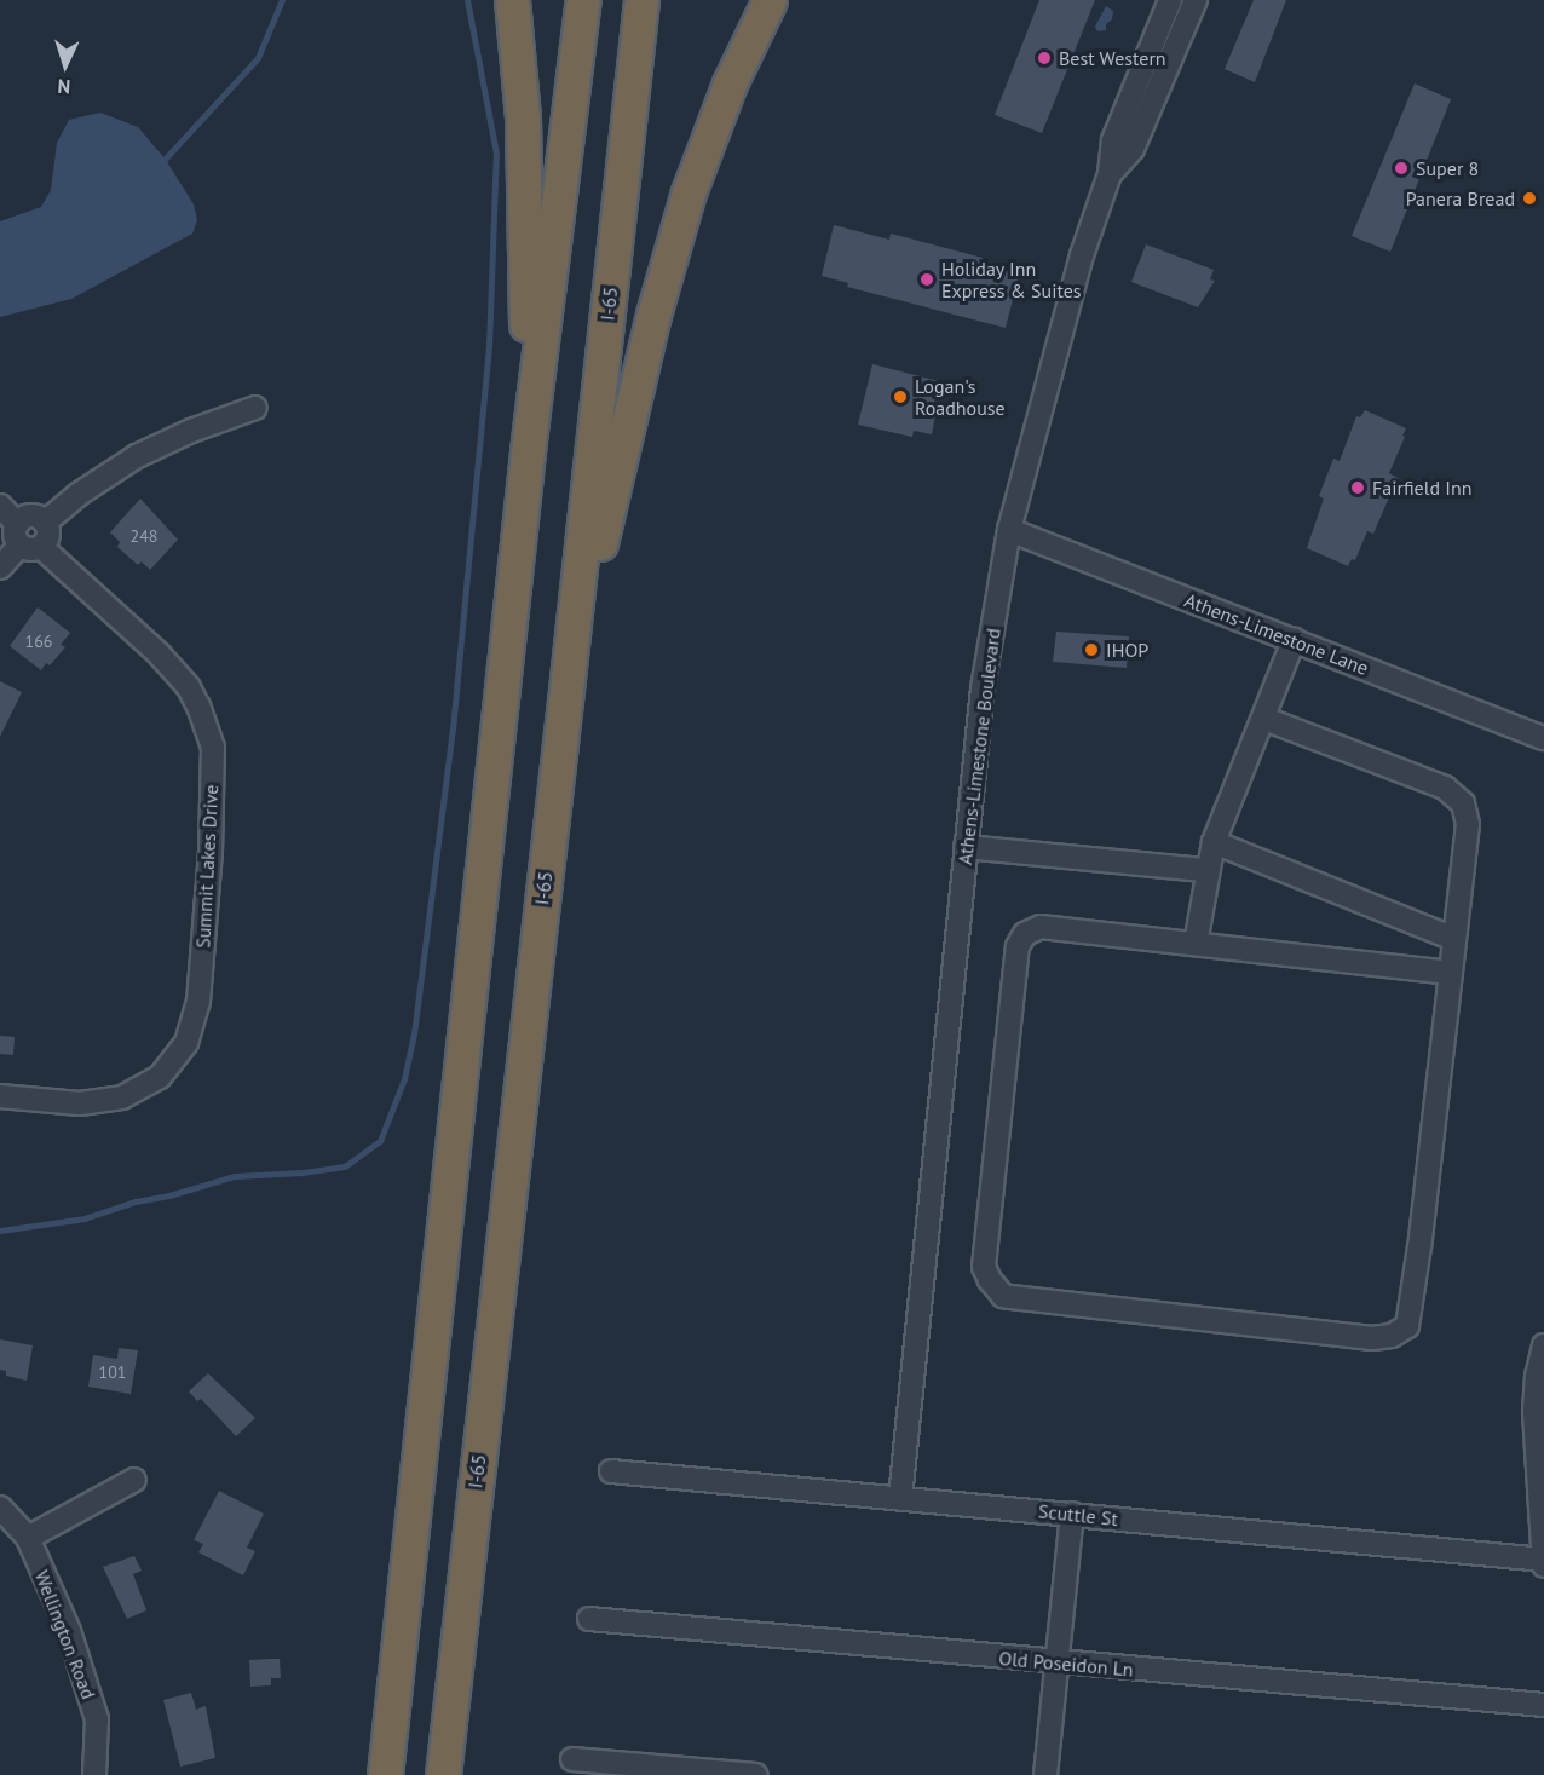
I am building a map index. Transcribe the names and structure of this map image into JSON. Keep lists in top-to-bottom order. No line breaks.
{"streets":{"highway":["I-65"],"street":["Athens-Limestone Lane","Athens-Limestone Boulevard","Summit Lakes Drive","Scuttle St","Wellington Road","Old Poseidon Ln"]},"crossings":[["Athens-Limestone Lane","Athens-Limestone Boulevard"],["Athens-Limestone Boulevard","Scuttle St"]],"places":["Best Western","Super 8","Panera Bread","Holiday Inn Express & Suites","Logan's Roadhouse","Fairfield Inn","IHOP"],"house_numbers":["248","166","101"],"north":"bottom"}
